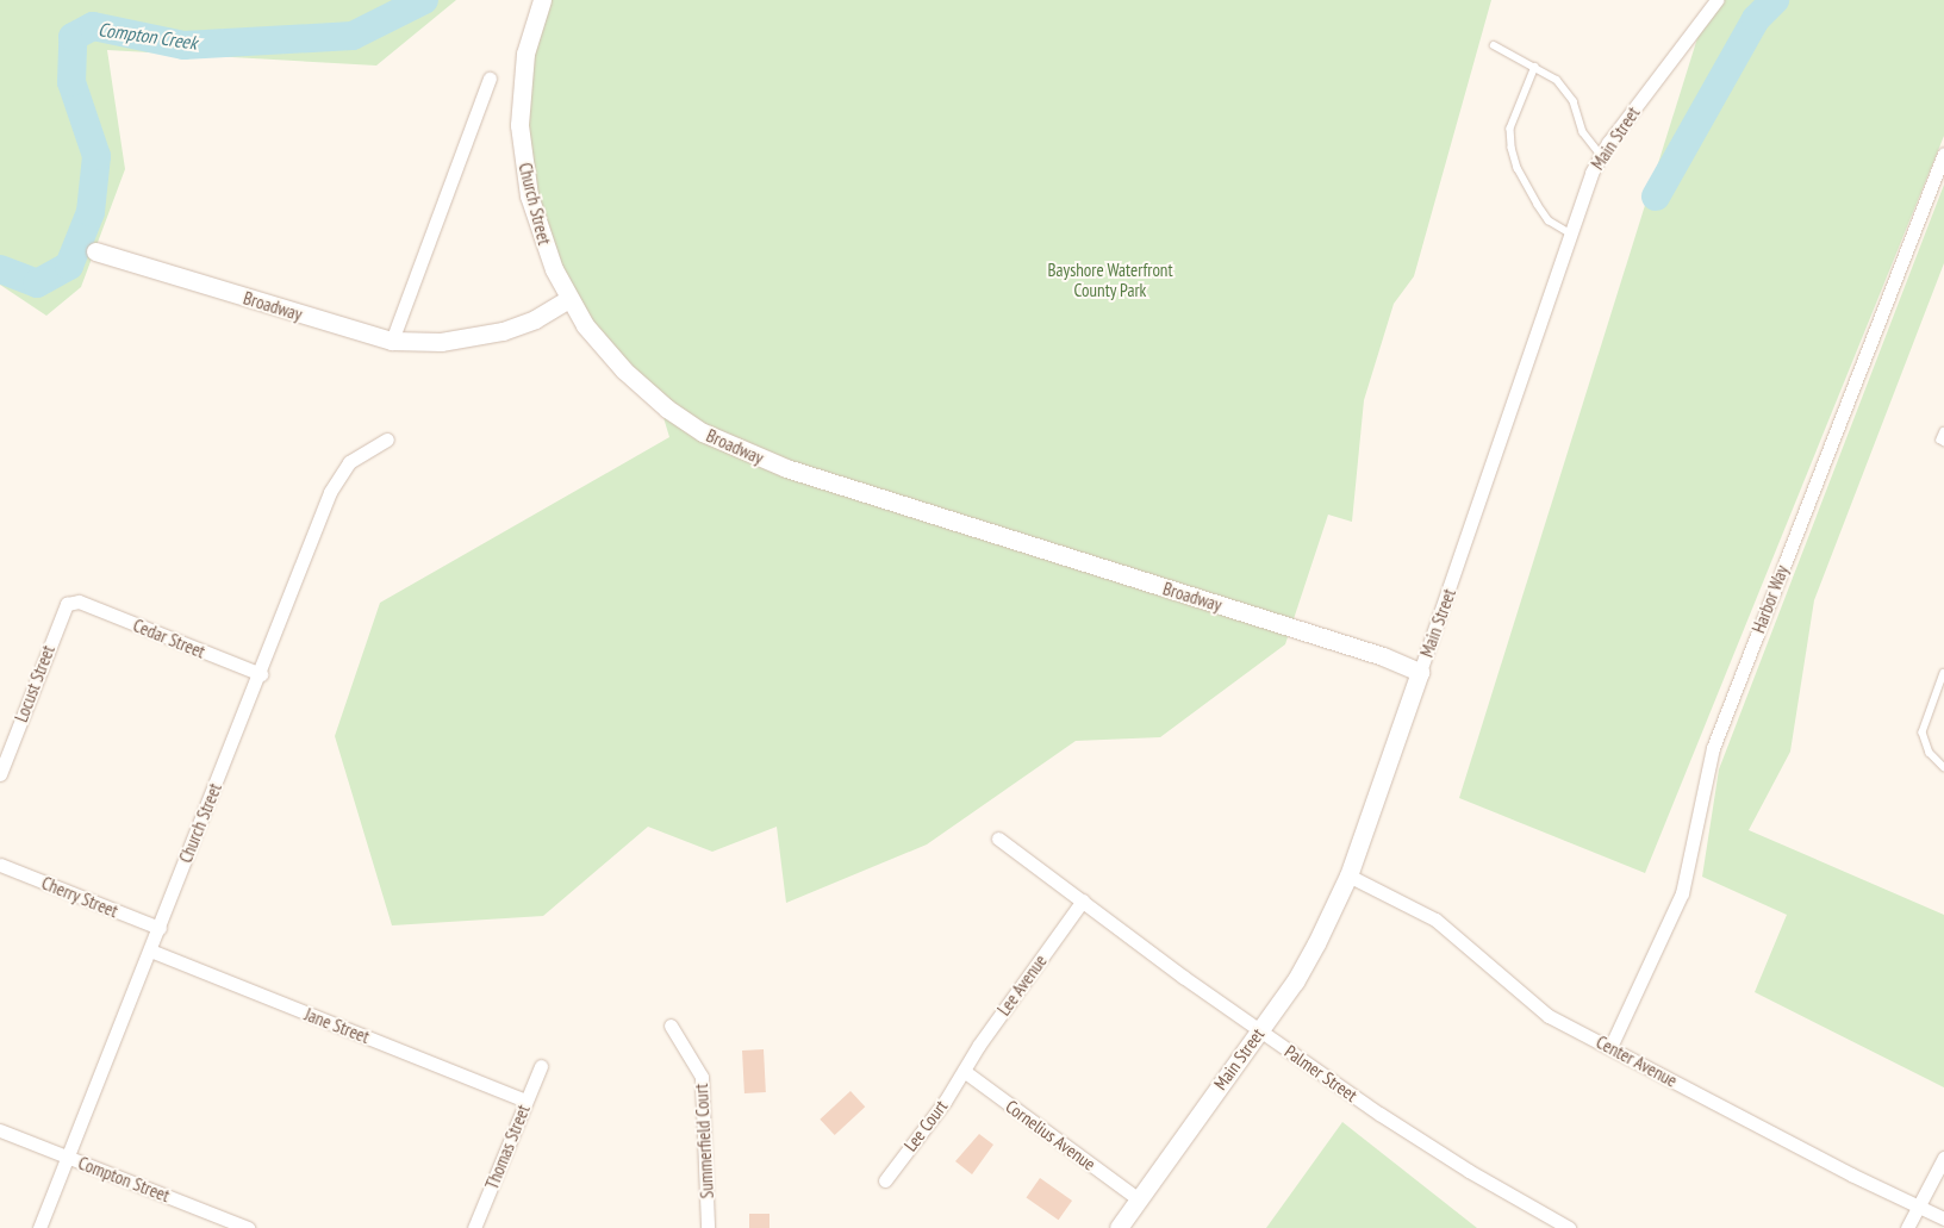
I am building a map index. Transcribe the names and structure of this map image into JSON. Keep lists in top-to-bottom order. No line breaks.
{"streets":{"street":["Main Street","Church Street","Broadway","Harbor Way","Cedar Street","Locust Street","Cherry Street","Lee Avenue","Jane Street","Center Avenue","Palmer Street","Lee Court","Cornelius Avenue","Summerfield Court","Thomas Street","Compton Street"]},"crossings":[["Main Street","Broadway"],["Main Street","Center Avenue"],["Main Street","Palmer Street"],["Main Street","Cornelius Avenue"],["Church Street","Broadway"],["Church Street","Cedar Street"],["Church Street","Cherry Street"],["Church Street","Jane Street"],["Church Street","Compton Street"],["Harbor Way","Center Avenue"],["Cedar Street","Locust Street"],["Lee Avenue","Palmer Street"],["Lee Avenue","Lee Court"],["Lee Avenue","Cornelius Avenue"],["Jane Street","Thomas Street"],["Lee Court","Cornelius Avenue"]],"water":["Compton Creek"],"parks":["Bayshore Waterfront County Park"]}
